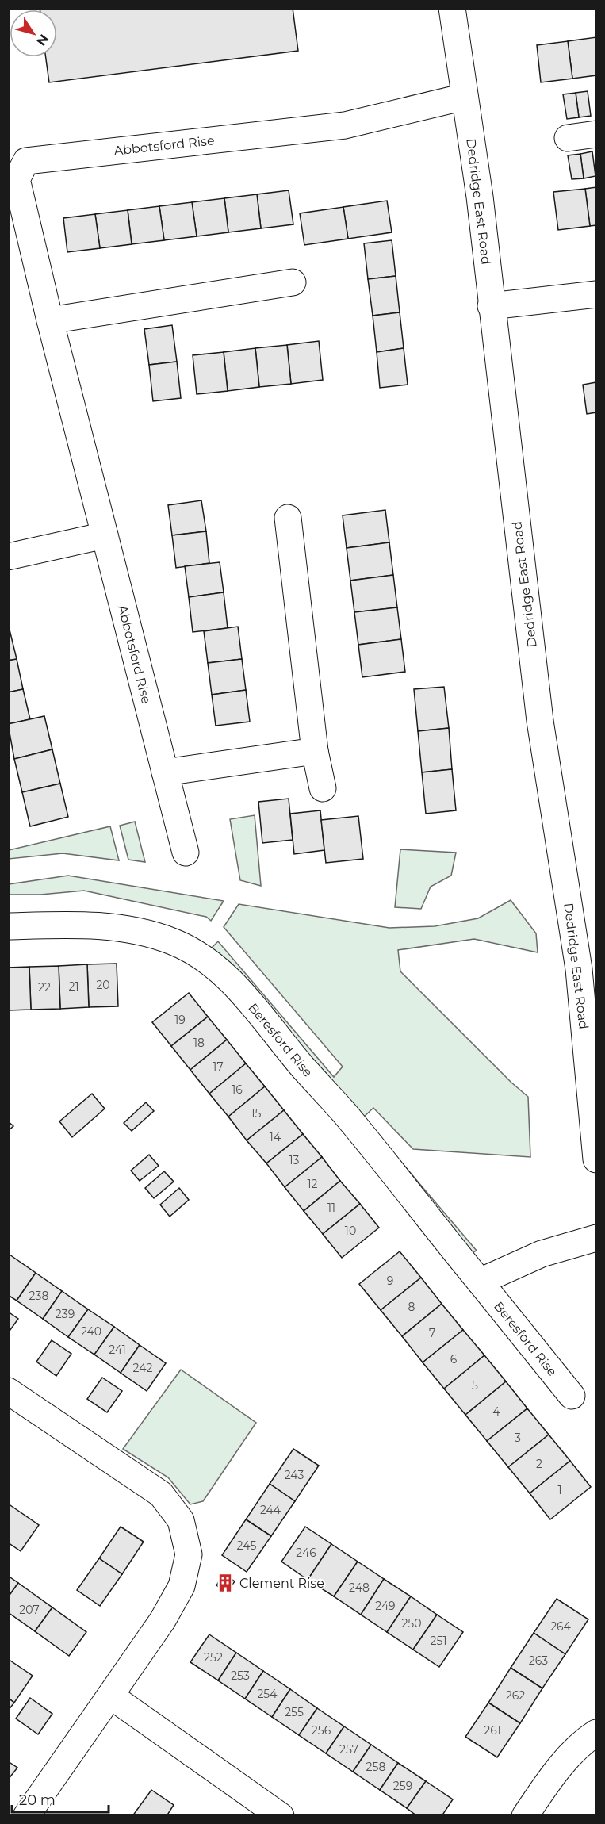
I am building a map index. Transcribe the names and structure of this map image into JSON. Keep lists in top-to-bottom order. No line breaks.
{"streets":{"street":["Abbotsford Rise","Dedridge East Road","Beresford Rise"]},"crossings":[["Abbotsford Rise","Dedridge East Road"]],"places":{"building":["Clement Rise"]},"house_numbers":["20","21","22","19","18","17","16","15","14","13","12","11","10","9","238","8","239","240","7","241","6","242","5","4","3","2","243","1","244","245","246","248","249","207","250","264","251","252","263","253","254","262","255","256","261","257","258","259"],"scale_bar":"20 m","north":"bottom right"}
